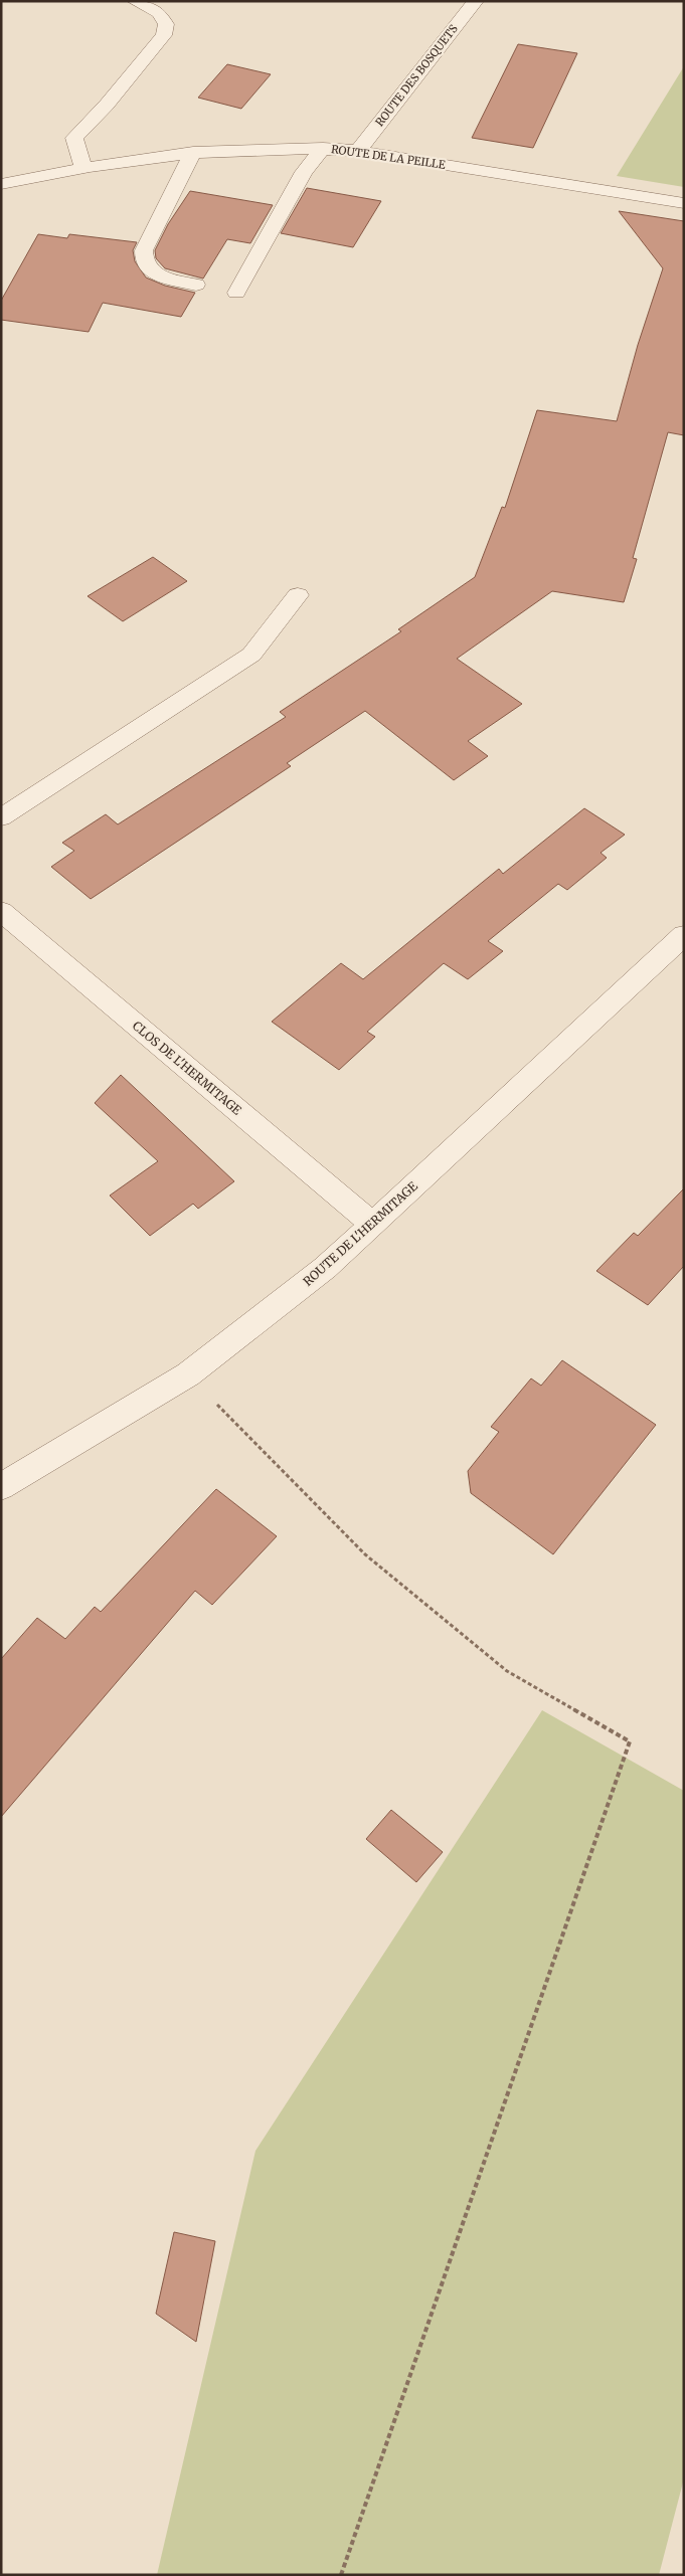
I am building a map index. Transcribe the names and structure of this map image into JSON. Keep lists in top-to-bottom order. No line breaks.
{"streets":{"street":["ROUTE DES BOSQUETS","ROUTE DE LA PEILLE","CLOS DE L'HERMITAGE","ROUTE DE L'HERMITAGE"]},"crossings":[["ROUTE DES BOSQUETS","ROUTE DE LA PEILLE"],["CLOS DE L'HERMITAGE","ROUTE DE L'HERMITAGE"]]}
